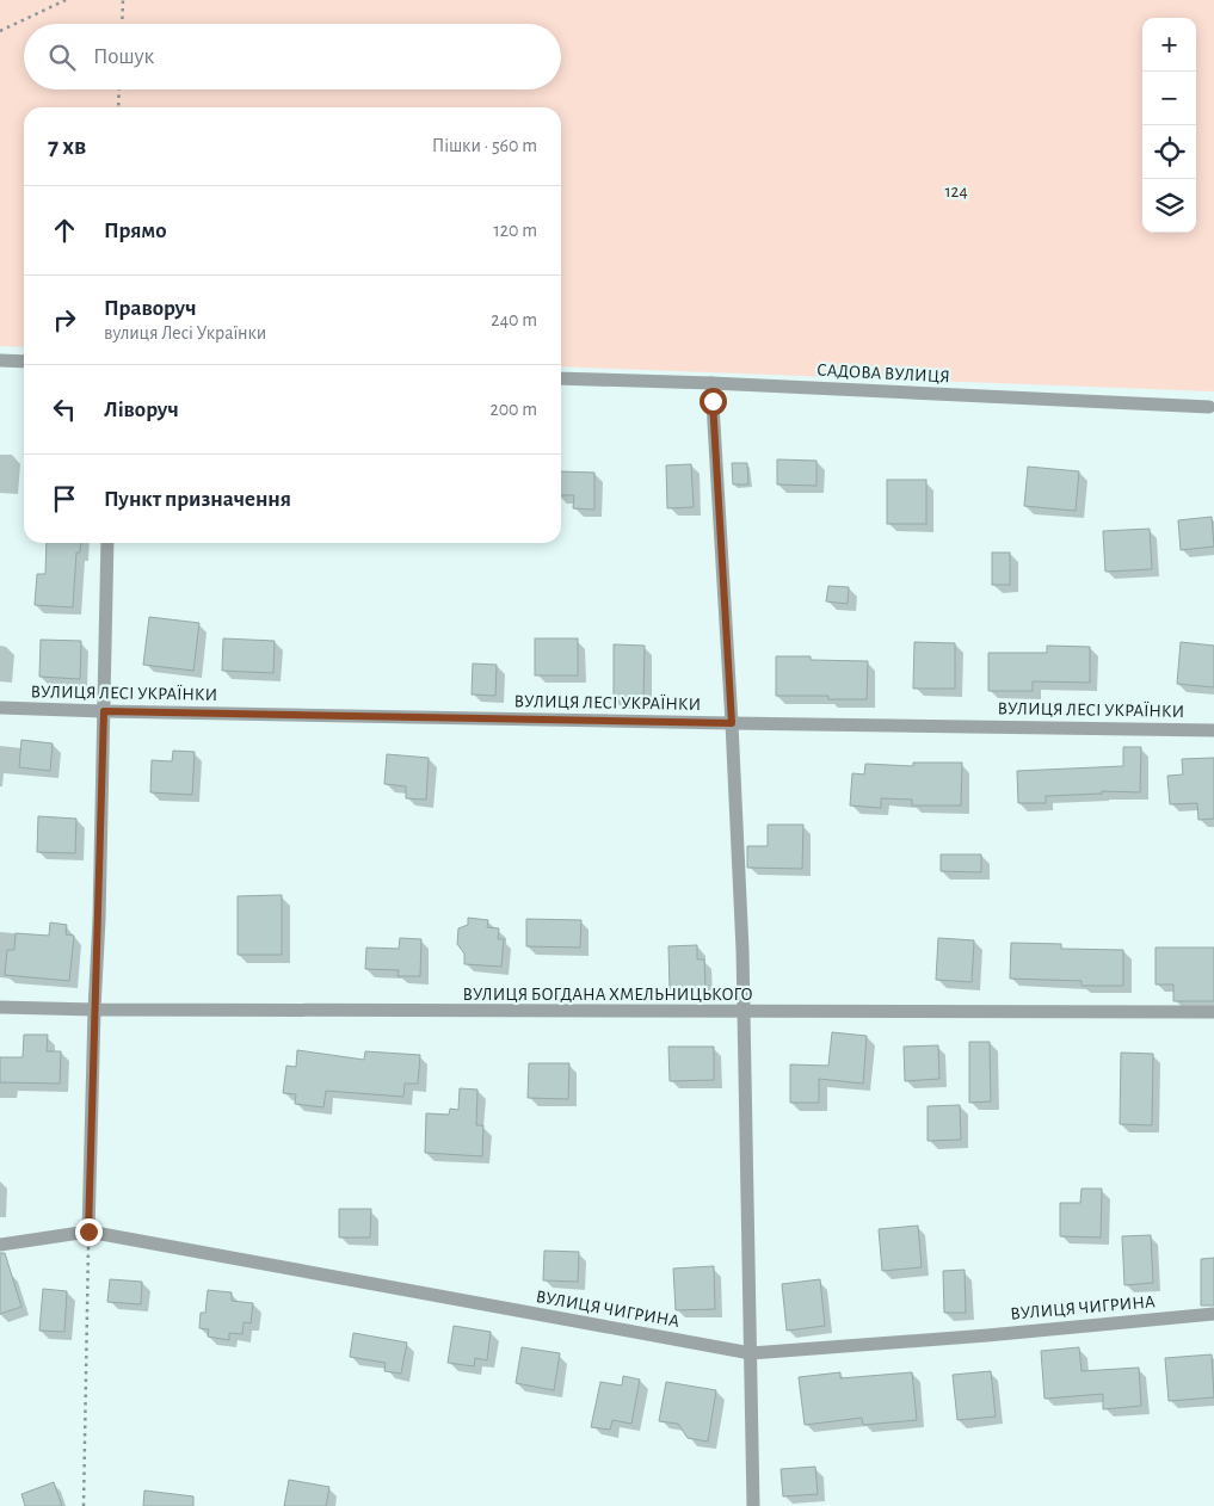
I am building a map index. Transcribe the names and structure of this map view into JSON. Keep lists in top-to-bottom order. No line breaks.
{"streets":{"street":["САДОВА ВУЛИЦЯ","ВУЛИЦЯ ЛЕСІ УКРАЇНКИ","ВУЛИЦЯ БОГДАНА ХМЕЛЬНИЦЬКОГО","ВУЛИЦЯ ЧИГРИНА"]},"parks":["124"],"page":{"map_buttons":["+","−"],"search":"Пошук","heading":["7 хв","Пішки · 560 m"],"list":[["Прямо","120 m"],["Праворуч","вулиця Лесі Українки","240 m"],["Ліворуч","200 m"],"Пункт призначення"]}}
